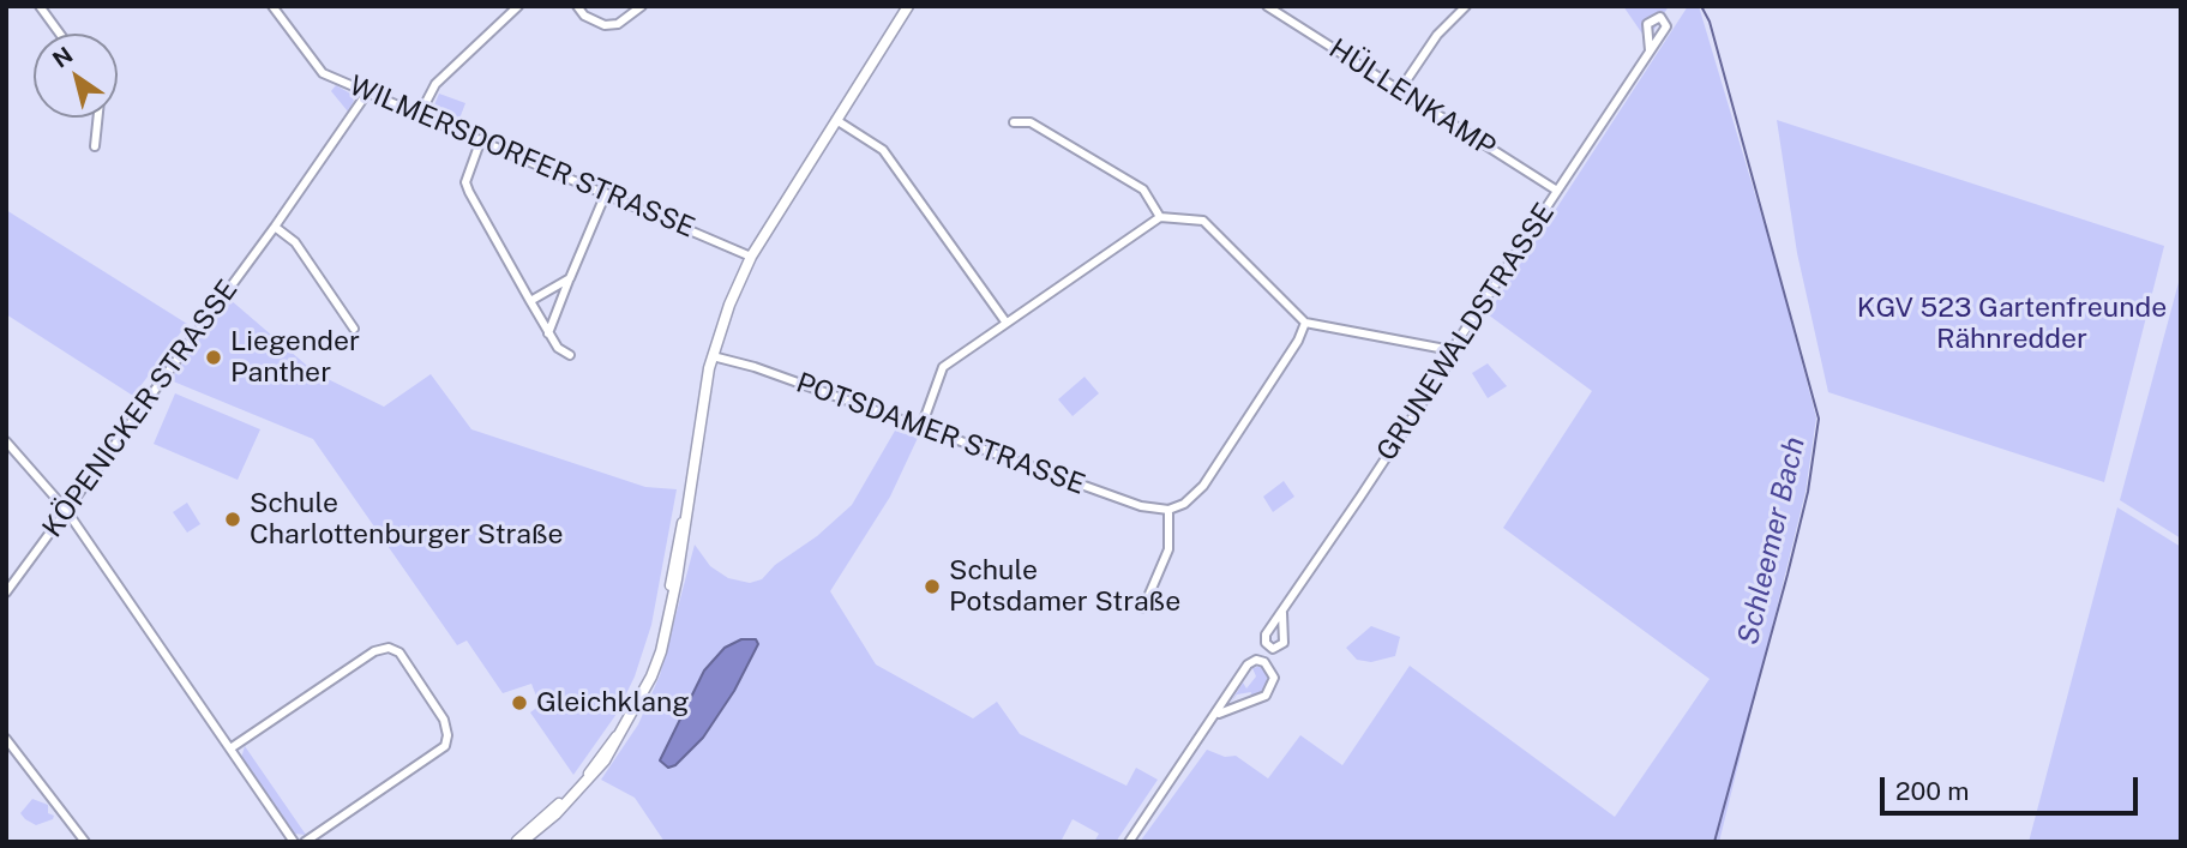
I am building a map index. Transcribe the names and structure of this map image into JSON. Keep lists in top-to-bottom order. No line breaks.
{"streets":{"street":["HÜLLENKAMP","WILMERSDORFER STRASSE","GRUNEWALDSTRASSE","KÖPENICKER STRASSE","POTSDAMER STRASSE"]},"crossings":[["HÜLLENKAMP","GRUNEWALDSTRASSE"],["WILMERSDORFER STRASSE","KÖPENICKER STRASSE"]],"water":["Schleemer Bach"],"parks":["KGV 523 Gartenfreunde Rähnredder"],"places":["Liegender Panther","Schule Charlottenburger Straße","Schule Potsdamer Straße","Gleichklang"],"scale_bar":"200 m","north":"top left"}
